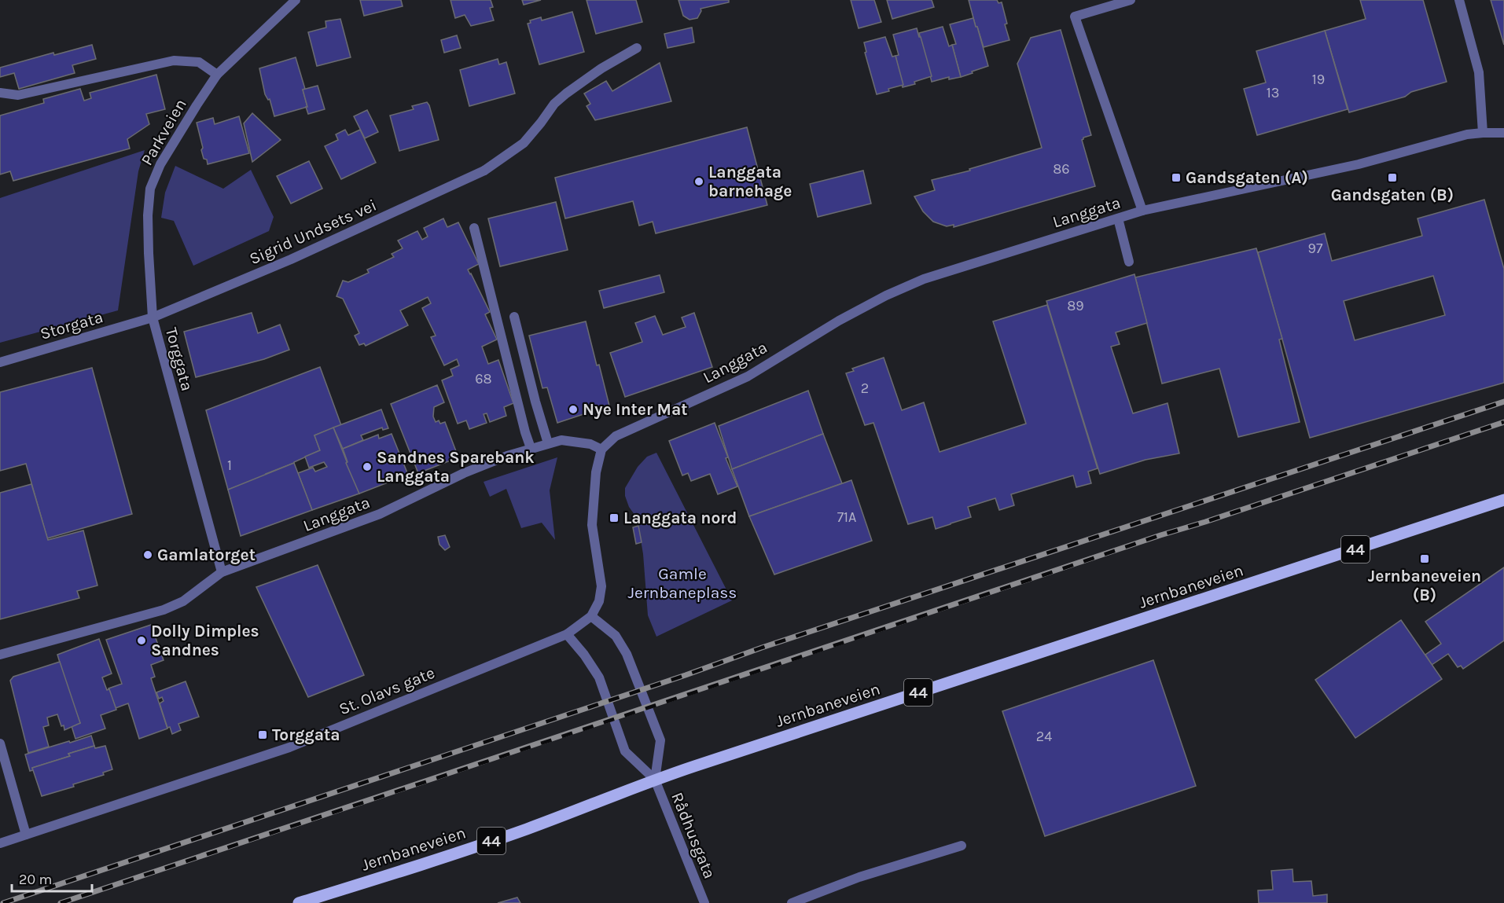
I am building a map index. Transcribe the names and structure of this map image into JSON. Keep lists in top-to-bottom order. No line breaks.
{"streets":{"main road":["44","Jernbaneveien"],"street":["Parkveien","Langgata","Sigrid Undsets vei","Storgata","Torggata","St. Olavs gate","Rådhusgata"]},"crossings":[["Parkveien","Sigrid Undsets vei"],["Parkveien","Storgata"],["Parkveien","Torggata"],["Langgata","Torggata"],["Sigrid Undsets vei","Storgata"],["Sigrid Undsets vei","Torggata"],["Storgata","Torggata"],["Jernbaneveien","Rådhusgata"]],"parks":["Gamle Jernbaneplass"],"places":{"transit":["Gandsgaten (A)","Gandsgaten (B)","Langgata nord","Jernbaneveien (B)","Torggata"],"other":["Langgata barnehage","Nye Inter Mat","Sandnes Sparebank Langgata","Gamlatorget","Dolly Dimples Sandnes"]},"house_numbers":["19","13","86","97","89","68","2","1","71A","24"],"scale_bar":"20 m"}
